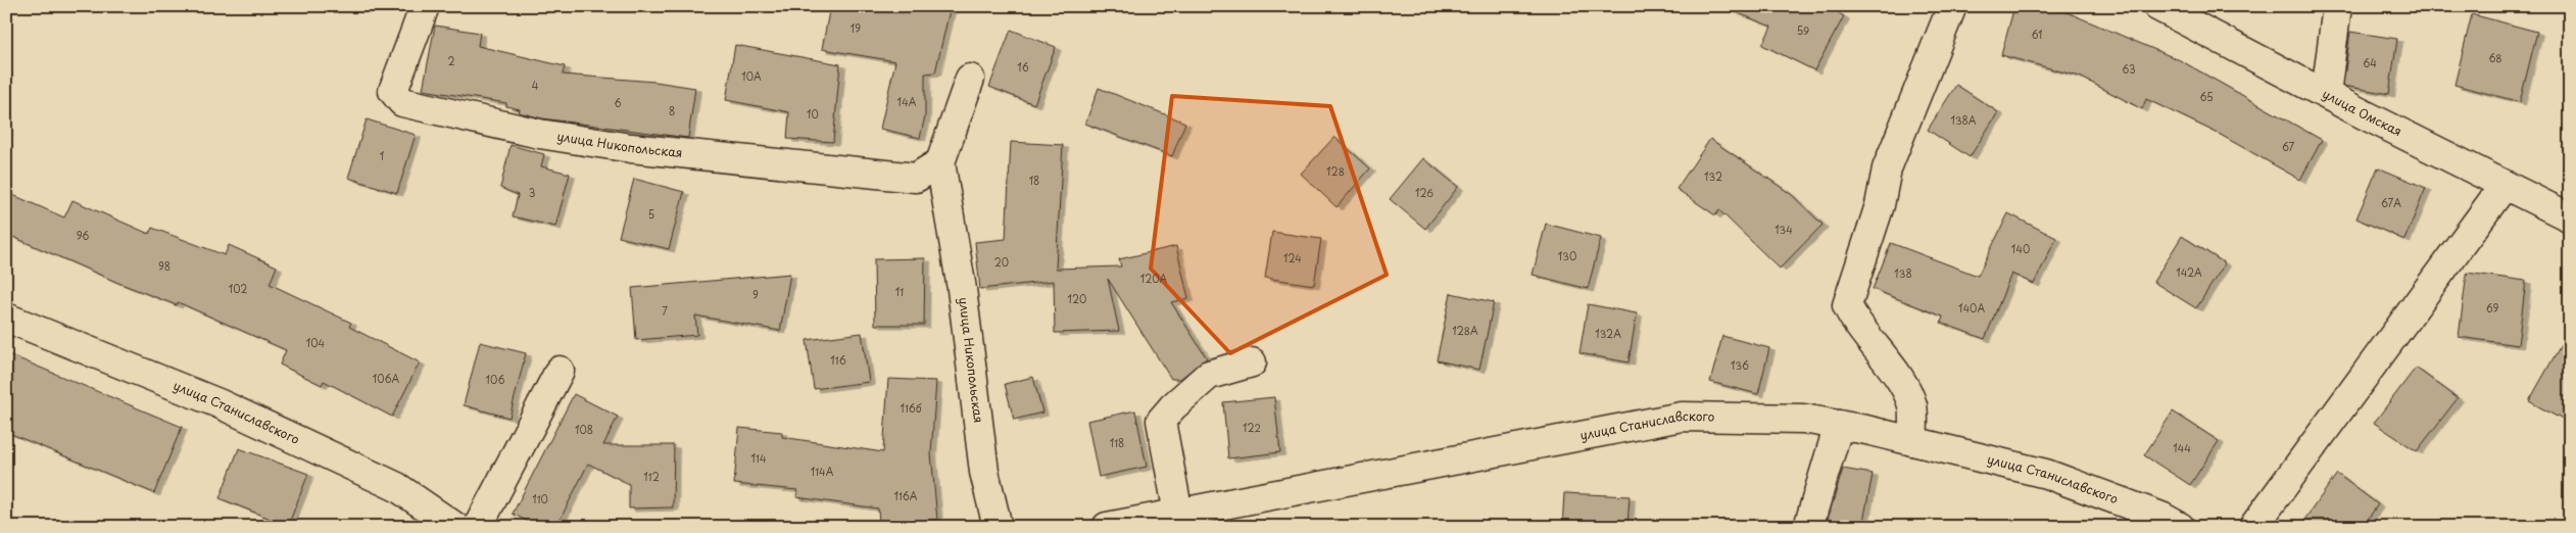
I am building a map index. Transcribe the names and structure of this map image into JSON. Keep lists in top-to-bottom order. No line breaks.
{"streets":{"street":["улица Омская","улица Никопольская","улица Станиславского"]},"house_numbers":["19","59","61","68","2","64","16","63","10А","4","65","14А","6","8","10","138А","67","1","128","132","18","3","126","67А","5","134","96","140","130","124","20","98","142А","138","120А","102","11","9","120","140А","69","7","128А","132А","104","116","136","106А","106","116б","122","108","118","144","114","114А","112","116А","110"]}
